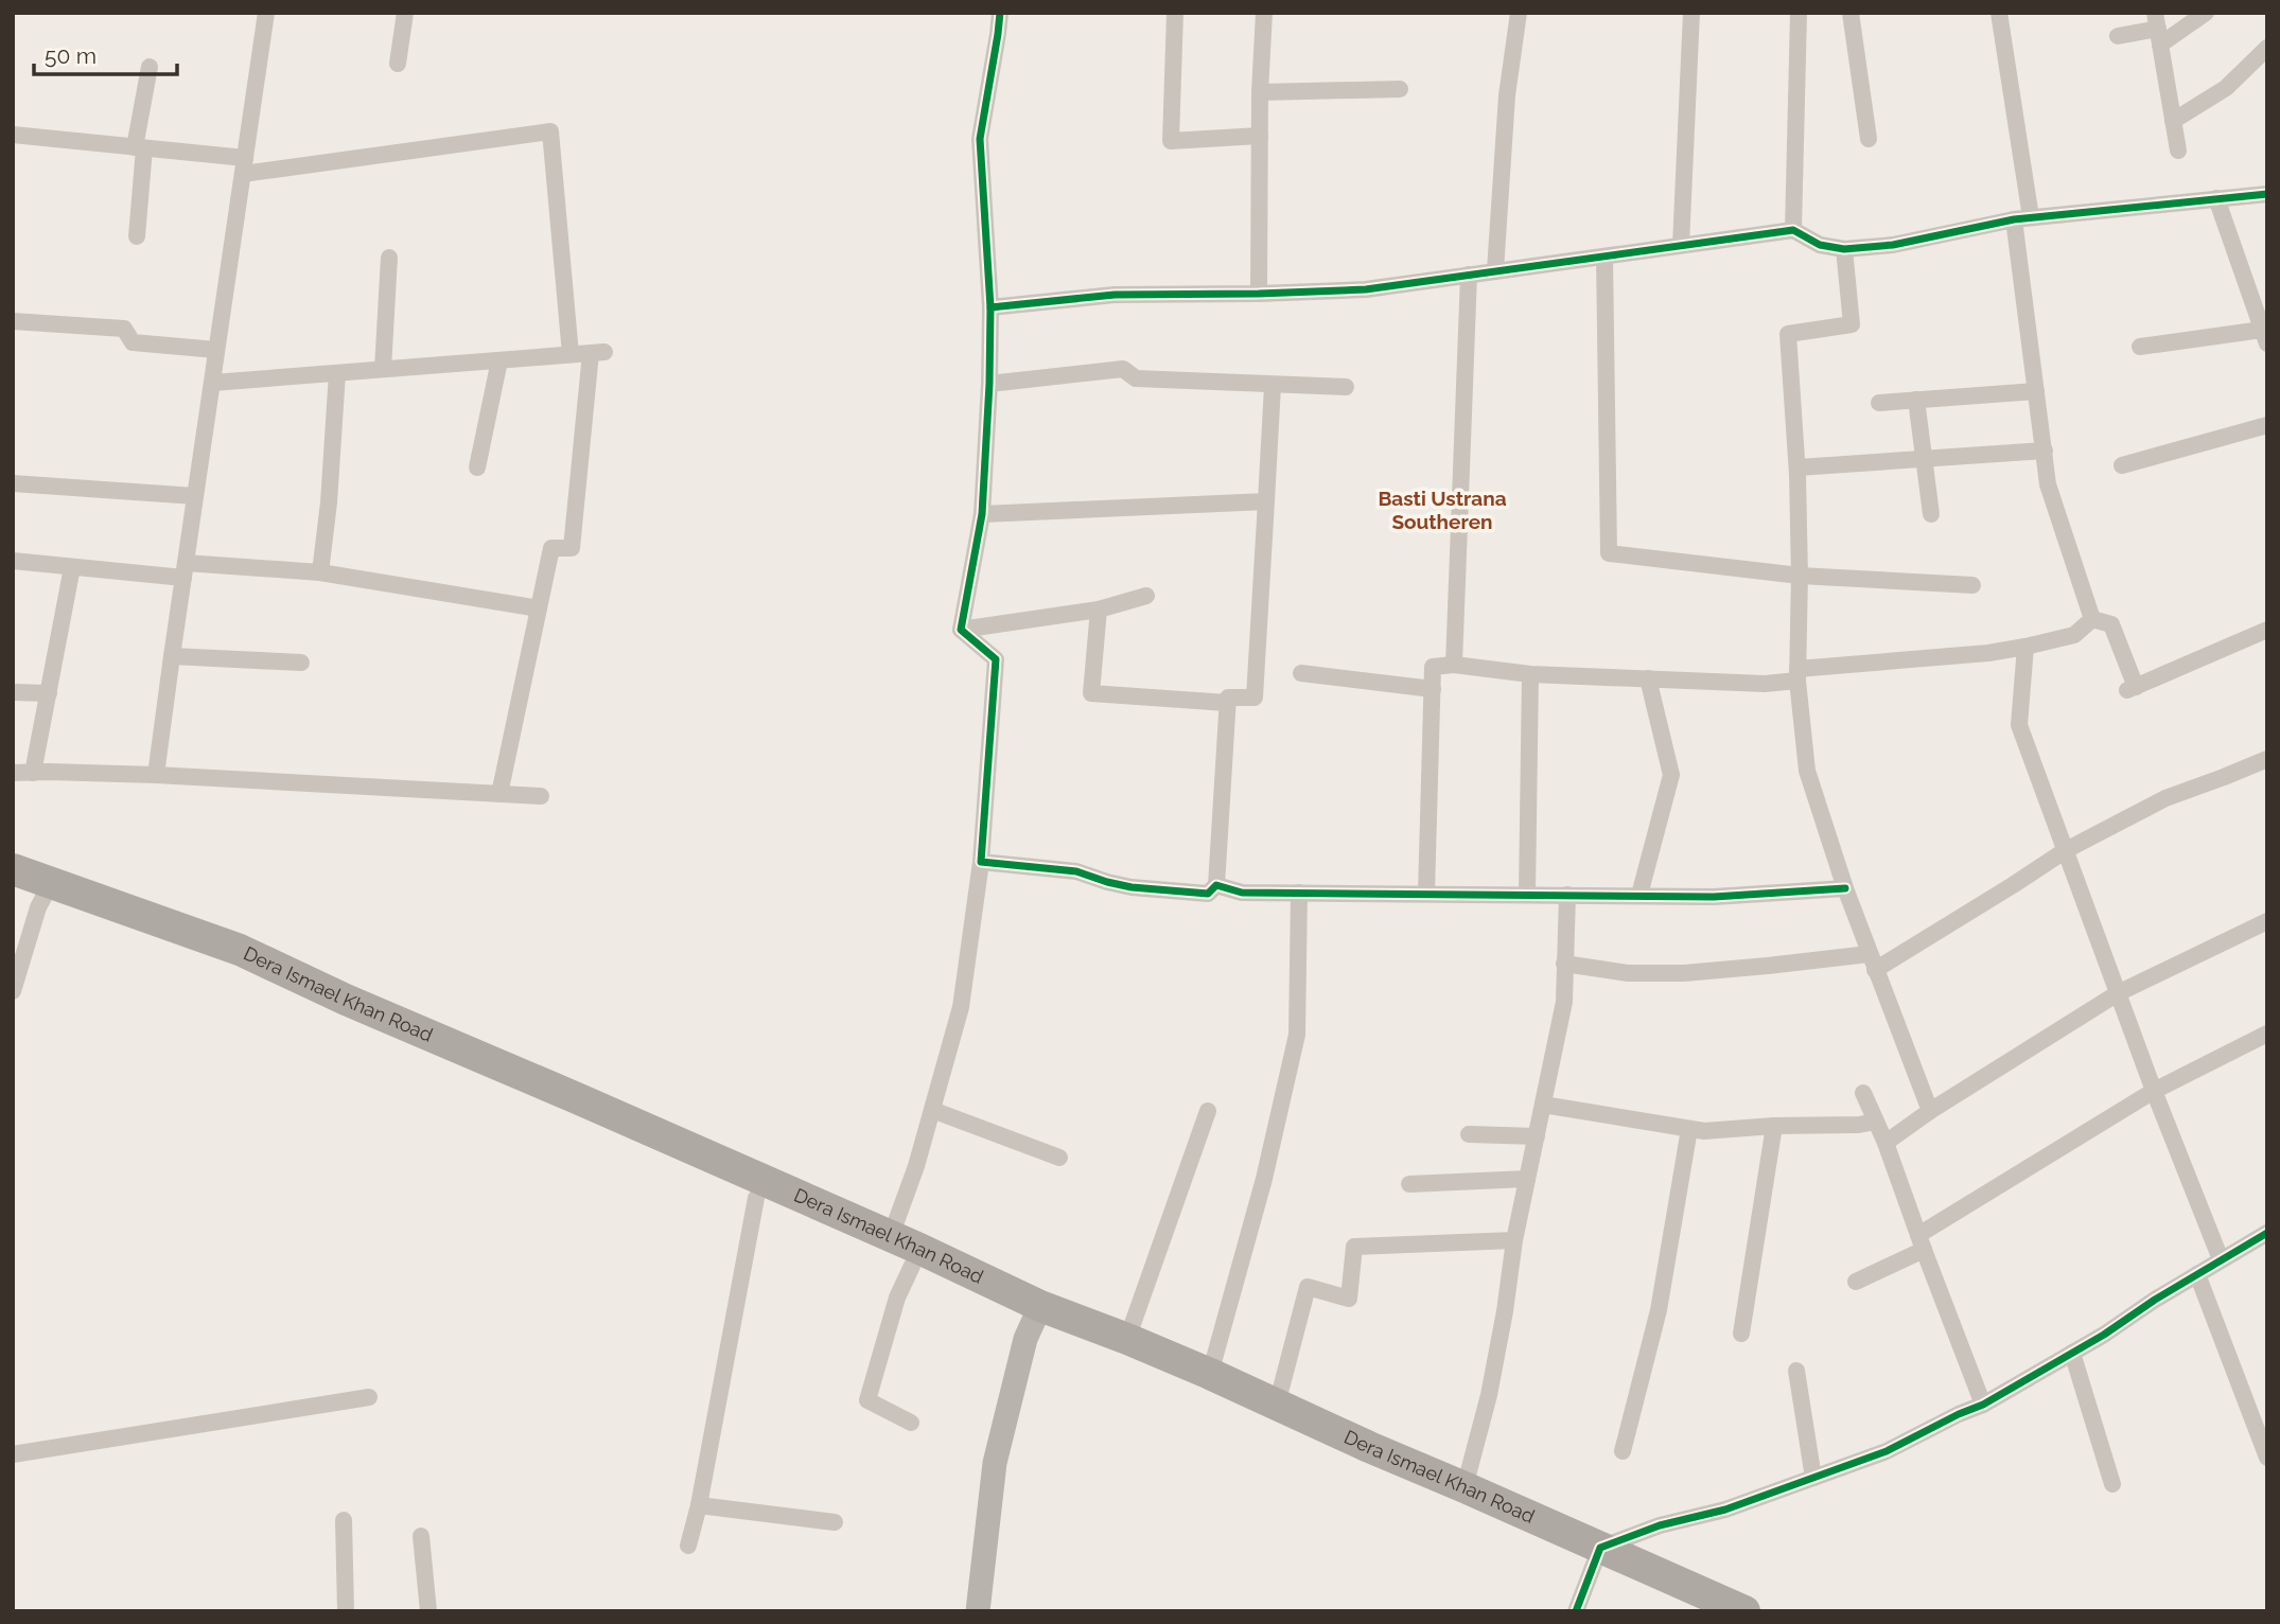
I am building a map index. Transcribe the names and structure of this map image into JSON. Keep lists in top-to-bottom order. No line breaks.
{"streets":{"highway":["Dera Ismael Khan Road"]},"districts":["Basti Ustrana Southeren"],"scale_bar":"50 m"}
